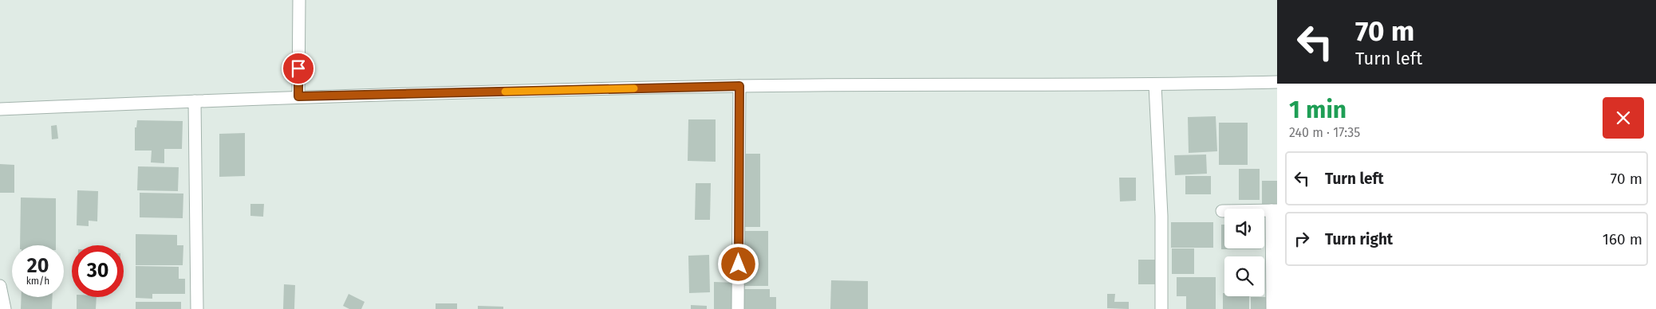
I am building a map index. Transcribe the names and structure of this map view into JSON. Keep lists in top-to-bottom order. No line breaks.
{"page":{"turn":["70 m","Turn left"],"heading":["1 min","240 m · 17:35"],"list":[{"name":"Turn left","value":"70 m"},{"name":"Turn right","value":"160 m"}],"speed":"20 km/h","limit":"30"}}
